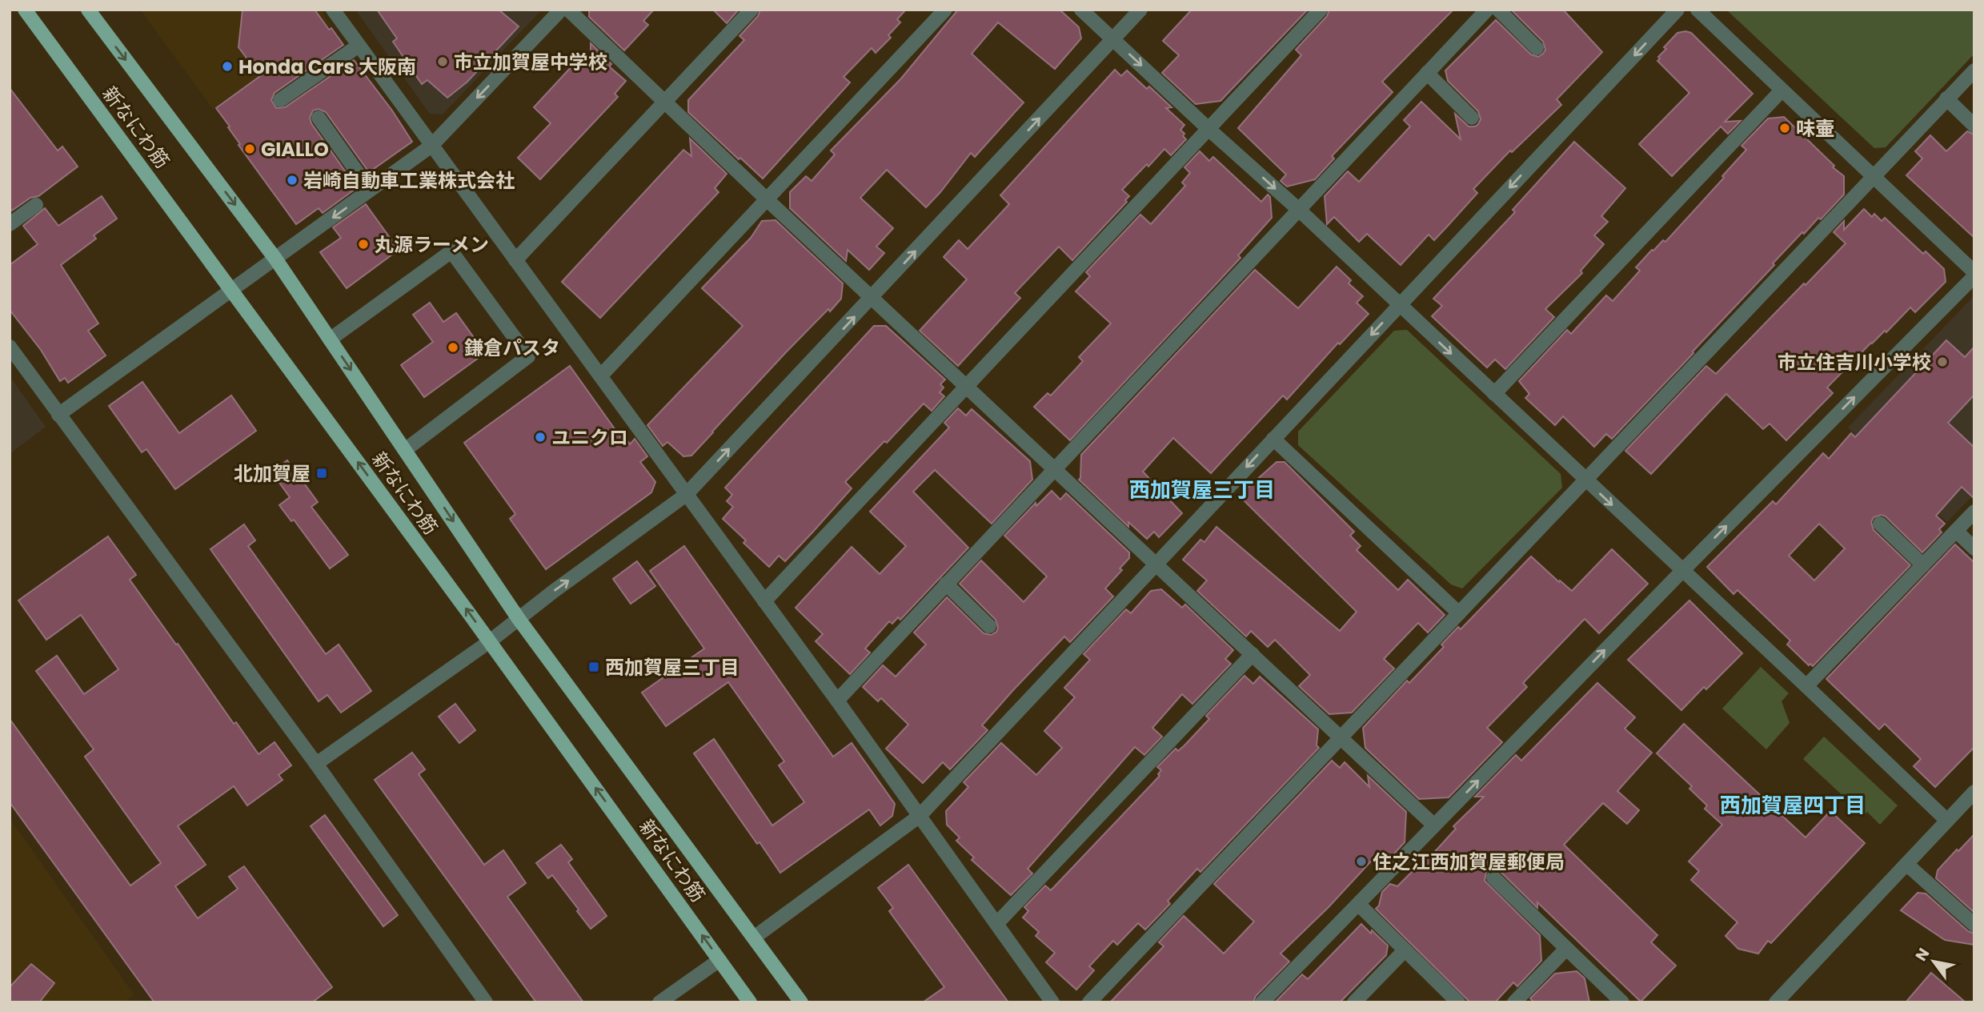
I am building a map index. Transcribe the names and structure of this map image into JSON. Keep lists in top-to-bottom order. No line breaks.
{"streets":{"main road":["新なにわ筋"]},"districts":["西加賀屋三丁目","西加賀屋四丁目"],"places":{"other":["市立加賀屋中学校","Honda Cars 大阪南","味壷","GIALLO","岩崎自動車工業株式会社","丸源ラーメン","鎌倉パスタ","市立住吉川小学校","ユニクロ","住之江西加賀屋郵便局"],"transit":["北加賀屋","西加賀屋三丁目"]},"north":"top left"}
